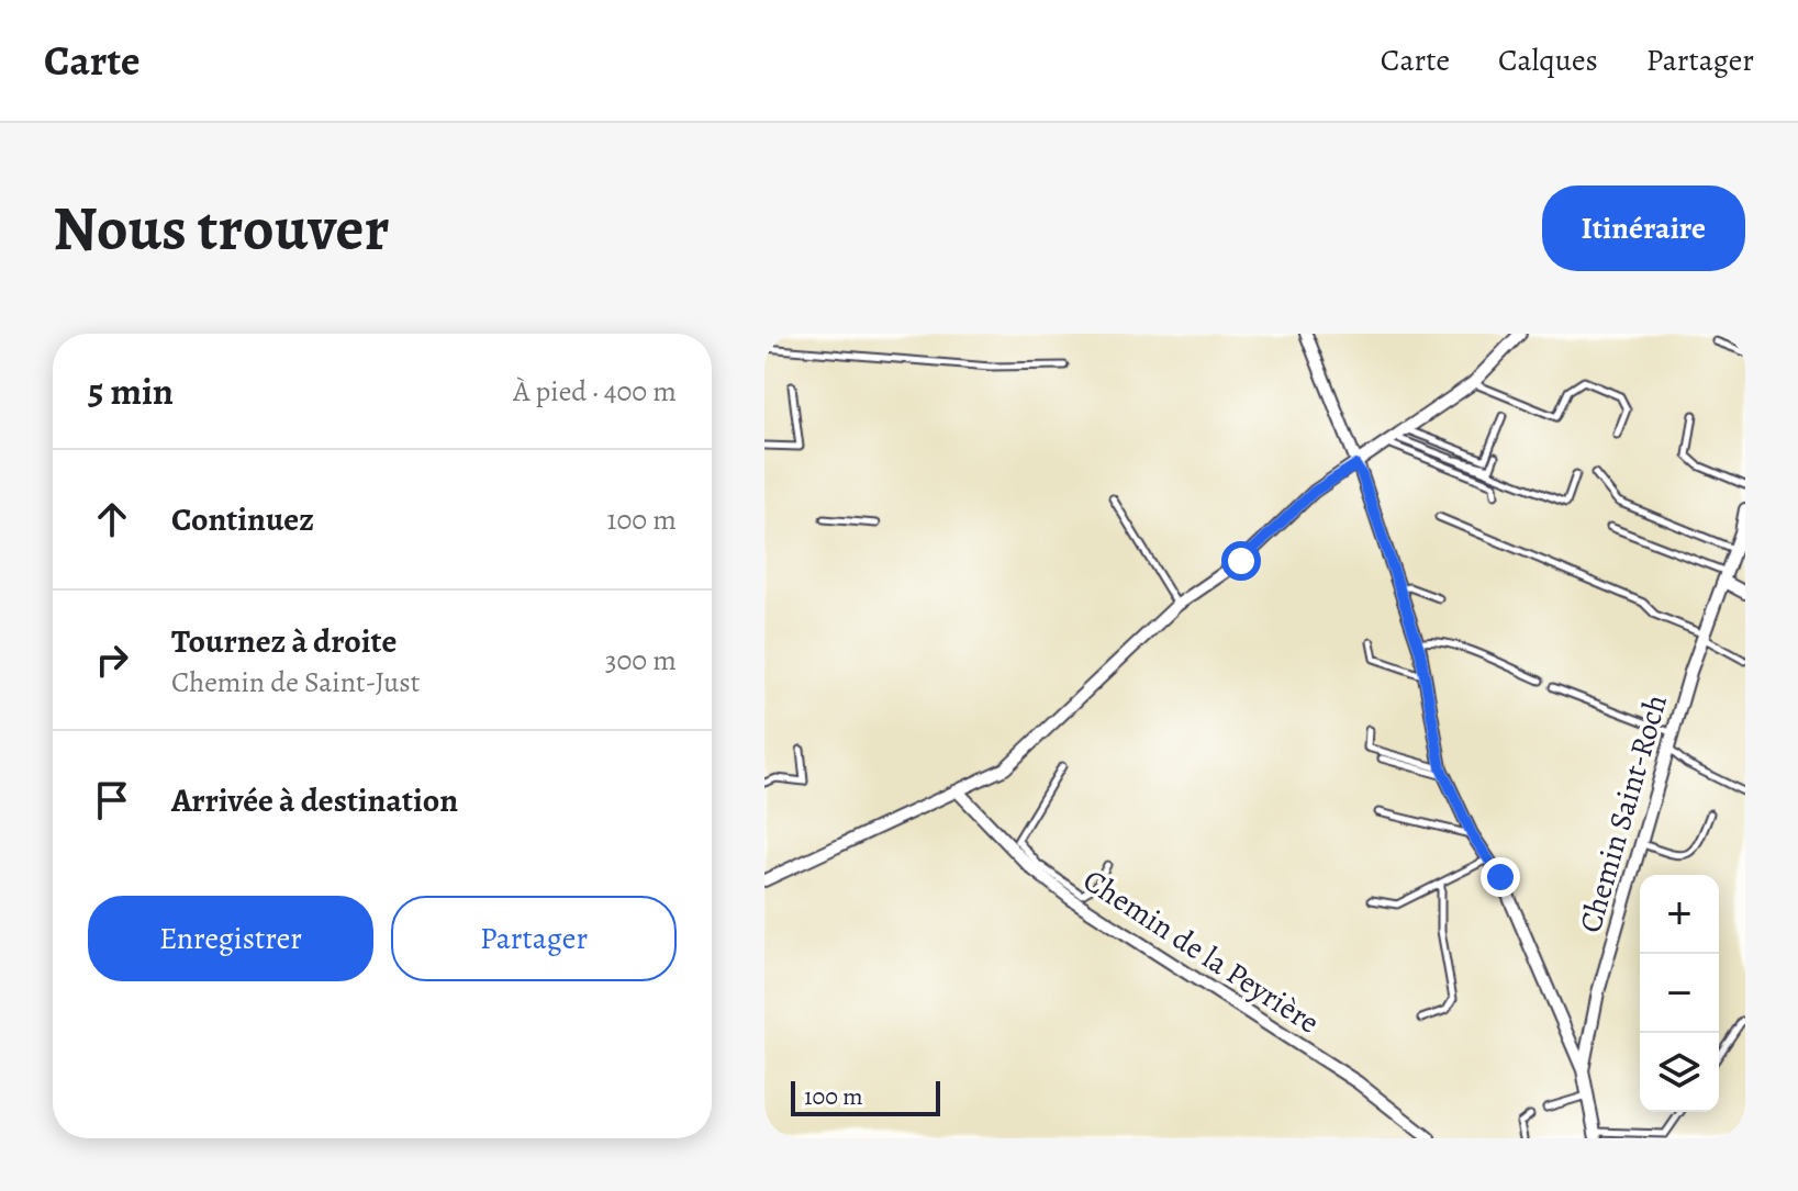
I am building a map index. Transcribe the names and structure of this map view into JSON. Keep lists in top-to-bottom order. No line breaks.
{"streets":{"street":["Chemin Saint-Roch","Chemin de la Peyrière"]},"scale_bar":"100 m","page":{"header":"Carte","nav":["Carte","Calques","Partager"],"buttons":["Itinéraire",["Enregistrer","Partager"]],"title":"Nous trouver","heading":["5 min","À pied · 400 m"],"list":[["Continuez","100 m"],["Tournez à droite","Chemin de Saint-Just","300 m"],"Arrivée à destination"],"map_buttons":["+","−"],"scale":"100 m"}}
